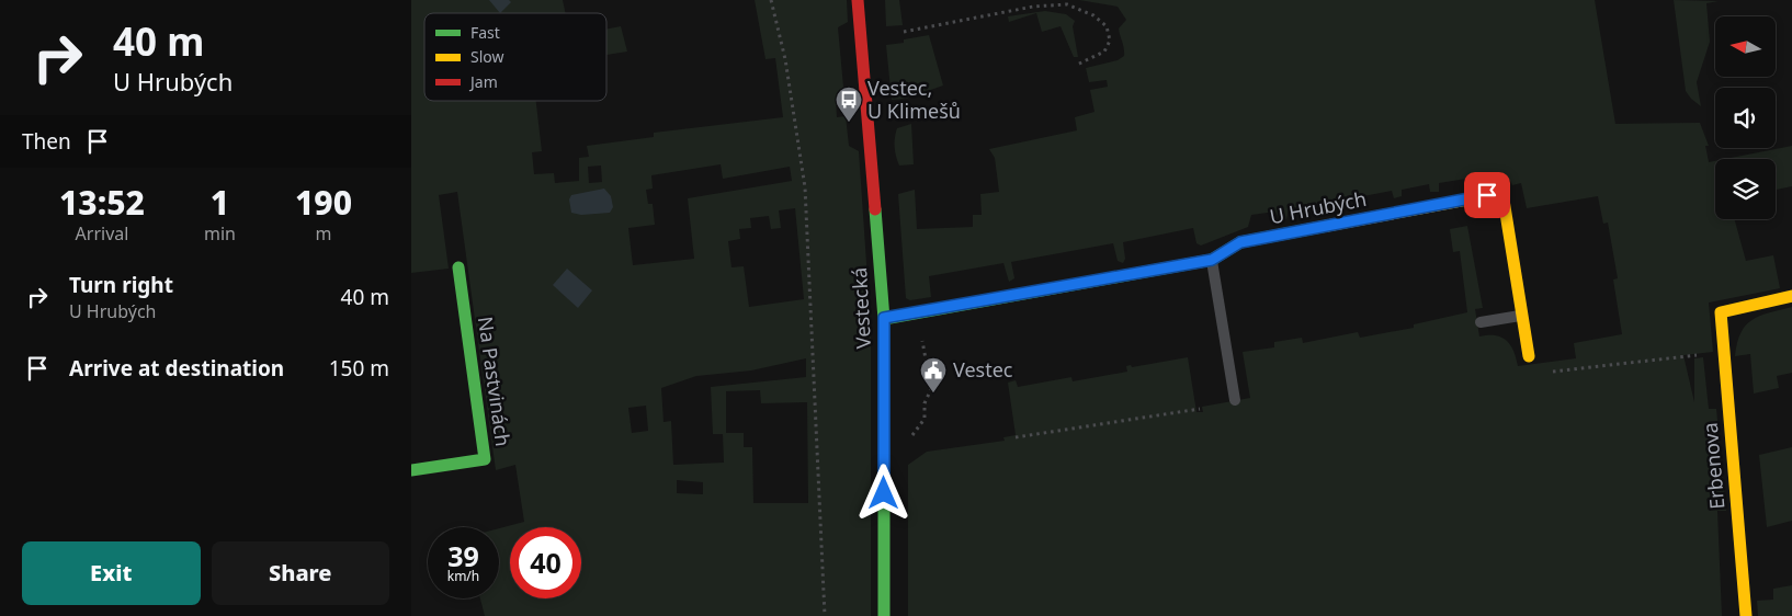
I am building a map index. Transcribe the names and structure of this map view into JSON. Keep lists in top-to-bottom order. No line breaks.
{"streets":{"street":["U Hrubých","Vestecká","Na Pastvinách","Erbenova"]},"crossings":[["U Hrubých","Vestecká"]],"places":{"bus stop":["Vestec, U Klimešů"],"public building":["Vestec"]},"legend":["Fast","Slow","Jam"],"north":"left","page":{"turn":["40 m","U Hrubých"],"then":"Then","eta":["13:52","Arrival","1","min","190","m"],"list":[{"name":"Turn right","note":"U Hrubých","value":"40 m"},{"name":"Arrive at destination","value":"150 m"}],"speed":"39 km/h","limit":"40","buttons":["Exit","Share"]}}
